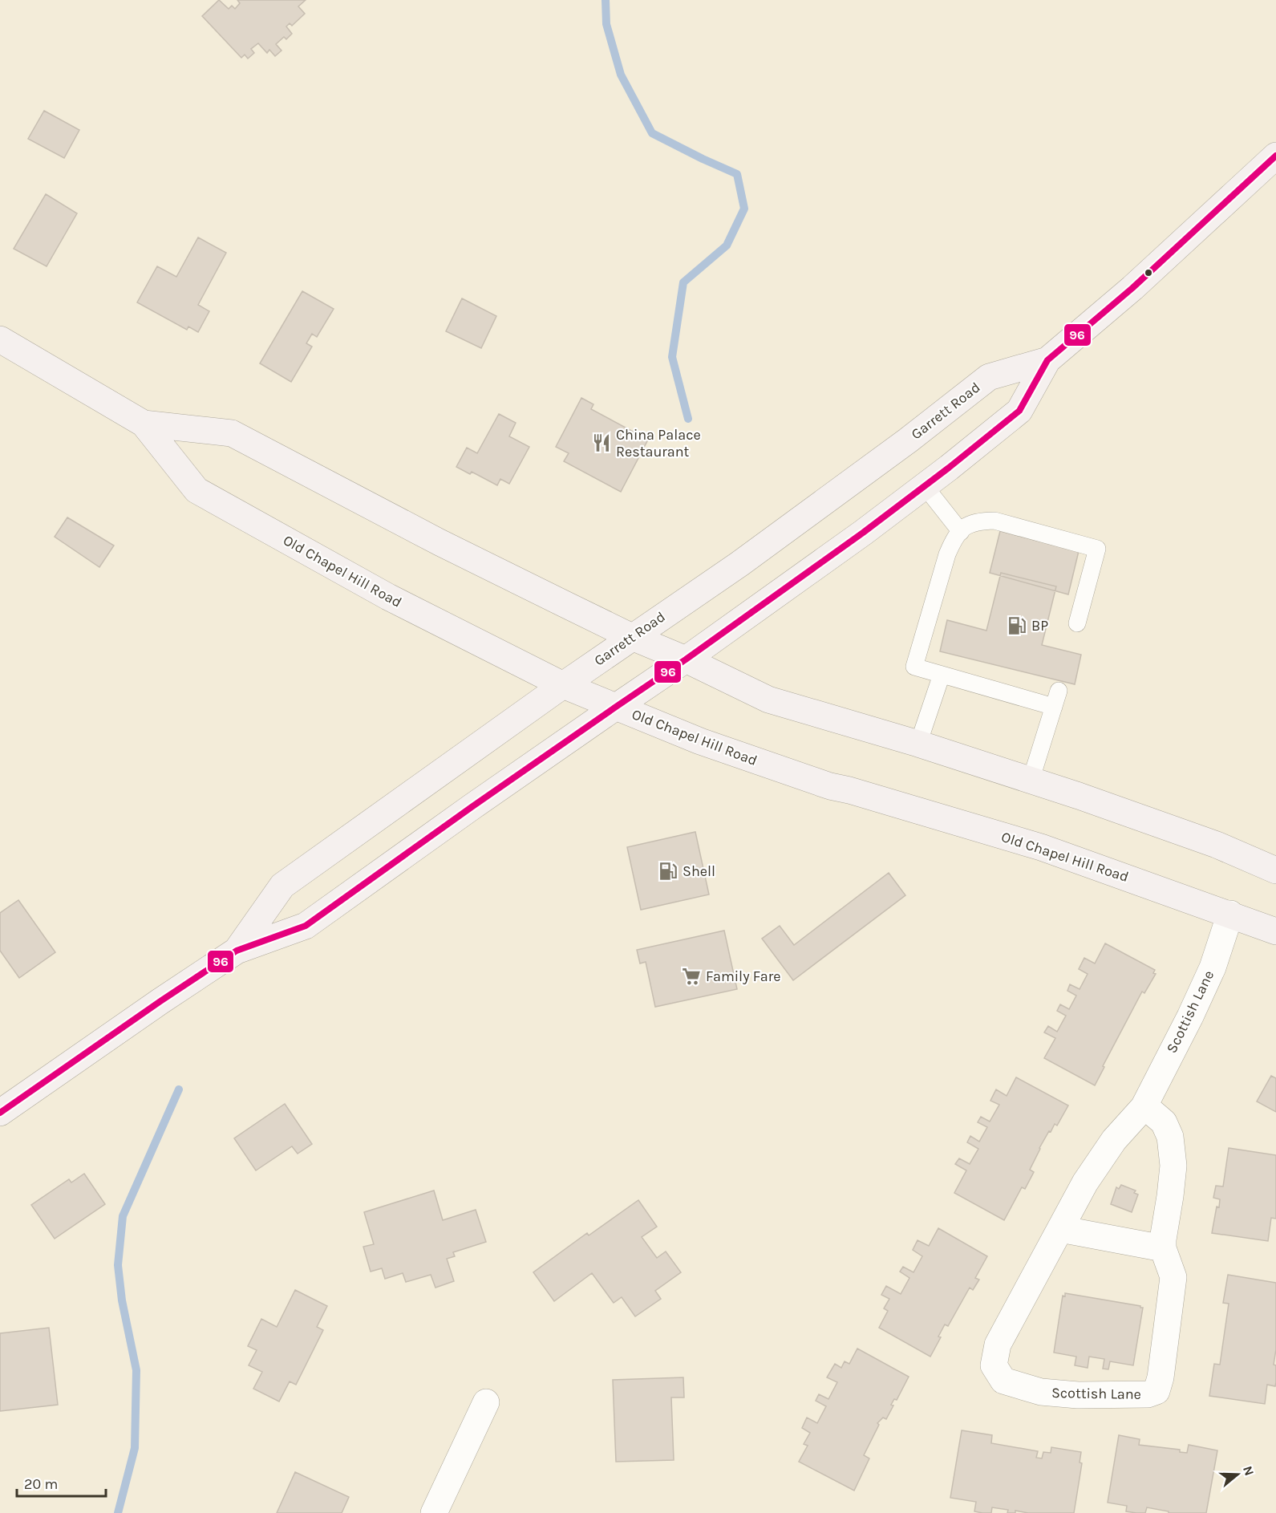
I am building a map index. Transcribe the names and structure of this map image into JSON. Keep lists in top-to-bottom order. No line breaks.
{"streets":{"main road":["Garrett Road","Old Chapel Hill Road"],"street":["Scottish Lane"]},"crossings":[["Garrett Road","Old Chapel Hill Road"],["Old Chapel Hill Road","Scottish Lane"]],"places":{"restaurant":["China Palace Restaurant"],"fuel station":["BP","Shell"],"supermarket":["Family Fare"]},"lines":["transit line 96"],"scale_bar":"20 m","north":"right"}
